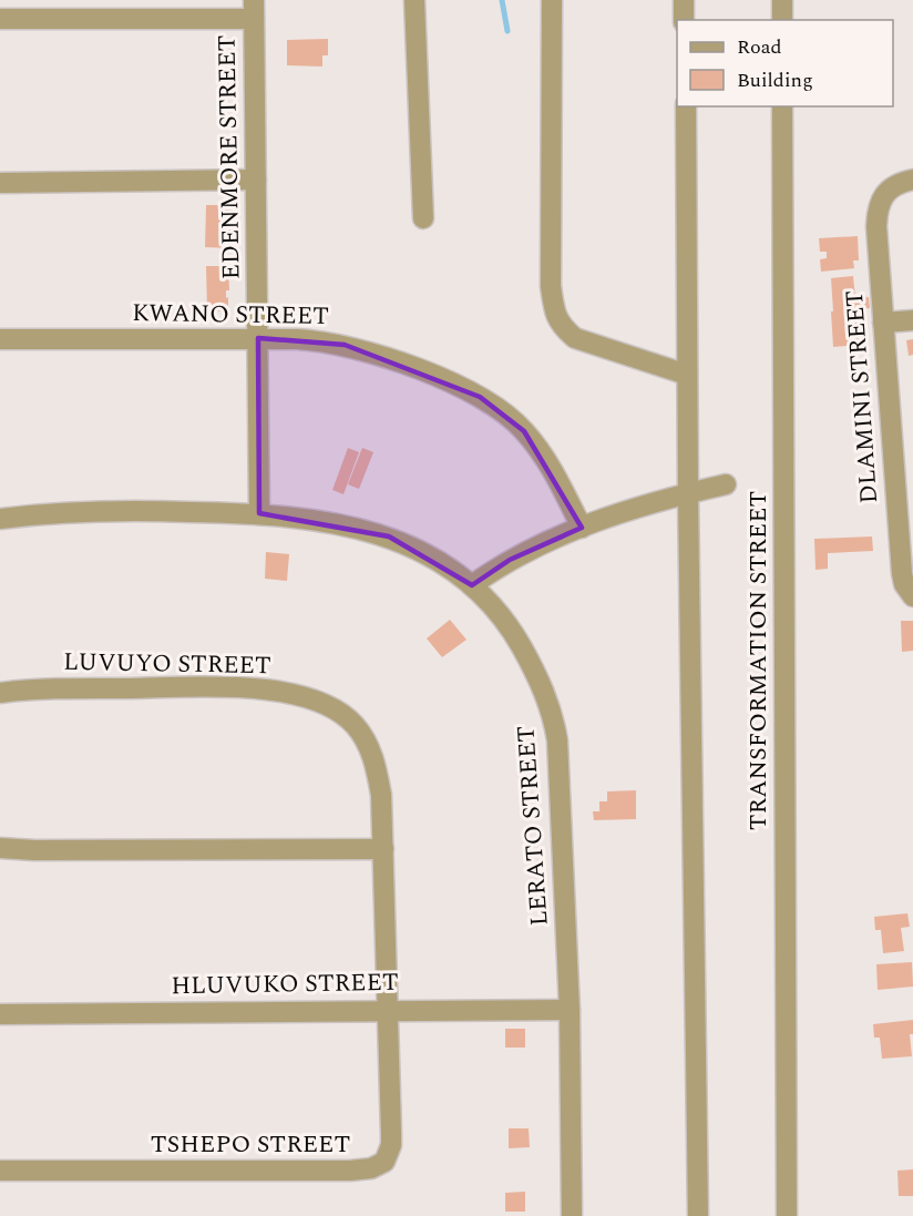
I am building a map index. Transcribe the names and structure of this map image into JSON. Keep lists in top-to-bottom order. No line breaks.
{"streets":{"street":["EDENMORE STREET","KWANO STREET","DLAMINI STREET","TRANSFORMATION STREET","LUVUYO STREET","LERATO STREET","HLUVUKO STREET","TSHEPO STREET"]},"crossings":[["EDENMORE STREET","KWANO STREET"],["EDENMORE STREET","LERATO STREET"],["LUVUYO STREET","HLUVUKO STREET"],["LUVUYO STREET","TSHEPO STREET"],["LERATO STREET","HLUVUKO STREET"],["HLUVUKO STREET","TSHEPO STREET"]],"legend":["Road","Building"]}
